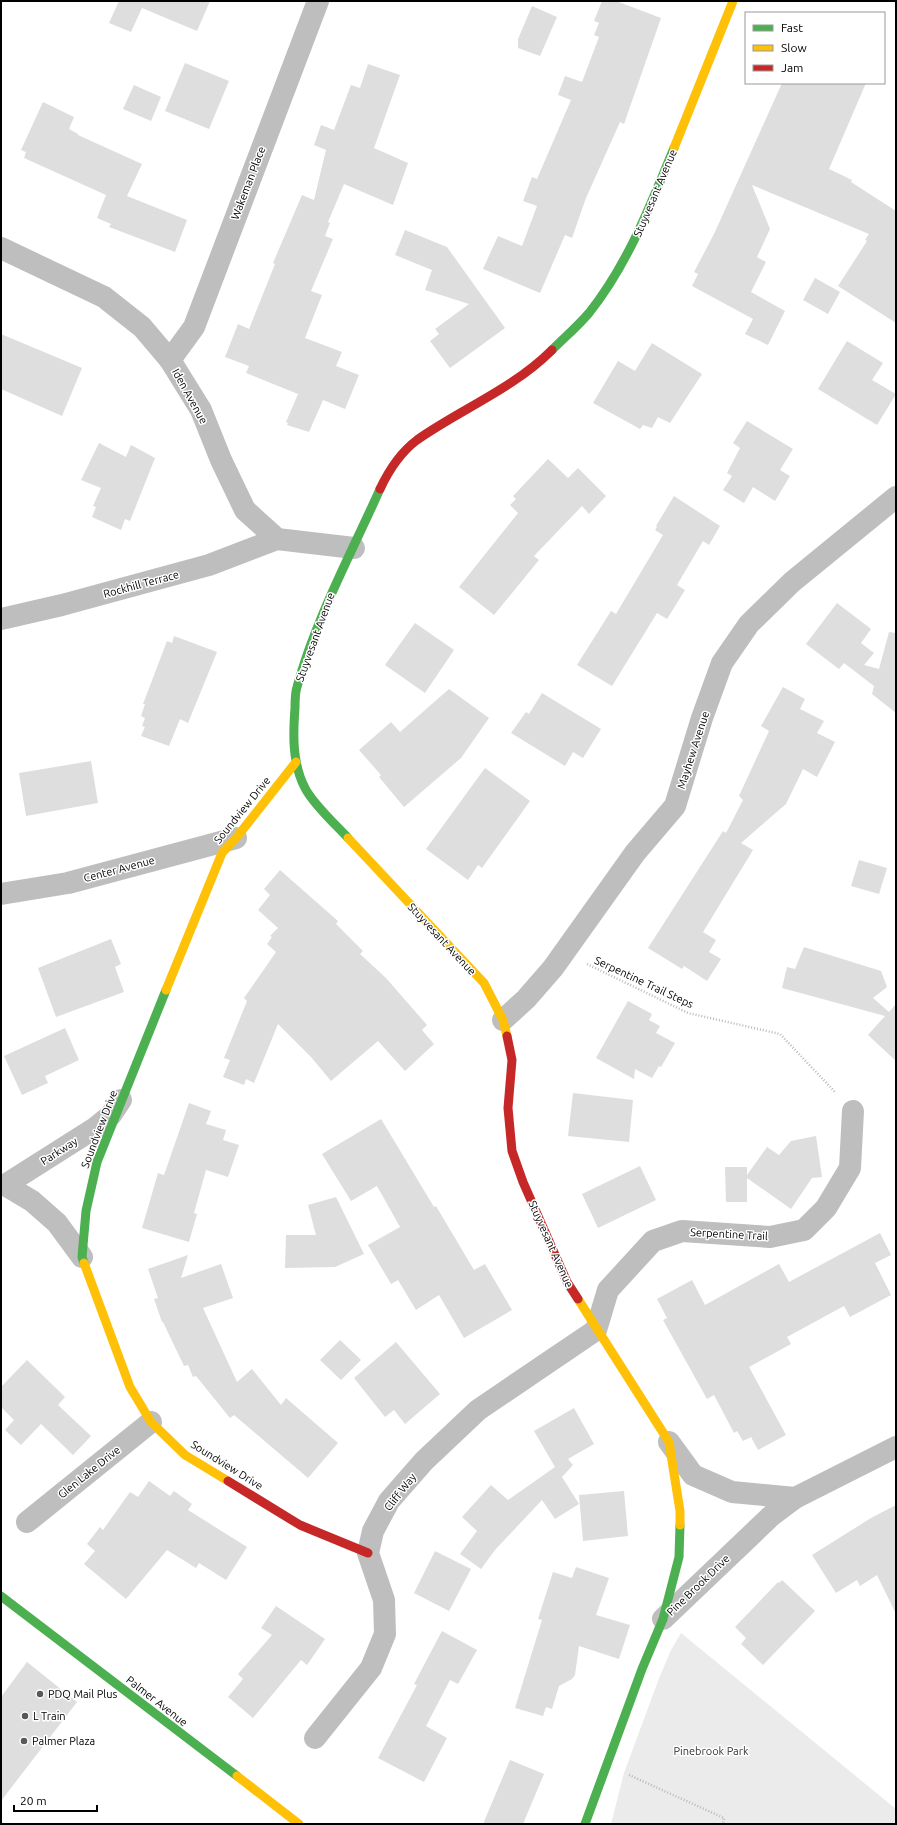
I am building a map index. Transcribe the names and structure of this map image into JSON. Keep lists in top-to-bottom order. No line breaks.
{"streets":{"street":["Wakeman Place","Stuyvesant Avenue","Iden Avenue","Rockhill Terrace","Mayhew Avenue","Soundview Drive","Center Avenue","Parkway","Serpentine Trail","Glen Lake Drive","Cliff Way","Pine Brook Drive","Palmer Avenue"],"path":["Serpentine Trail Steps"]},"crossings":[["Wakeman Place","Iden Avenue"],["Stuyvesant Avenue","Mayhew Avenue"],["Stuyvesant Avenue","Soundview Drive"],["Stuyvesant Avenue","Serpentine Trail"],["Stuyvesant Avenue","Cliff Way"],["Stuyvesant Avenue","Pine Brook Drive"],["Iden Avenue","Rockhill Terrace"],["Mayhew Avenue","Serpentine Trail Steps"],["Soundview Drive","Center Avenue"],["Soundview Drive","Parkway"],["Soundview Drive","Glen Lake Drive"],["Soundview Drive","Cliff Way"],["Serpentine Trail Steps","Serpentine Trail"],["Serpentine Trail","Cliff Way"]],"parks":["Pinebrook Park"],"places":["PDQ Mail Plus","L Train","Palmer Plaza"],"legend":["Fast","Slow","Jam"],"scale_bar":"20 m"}
